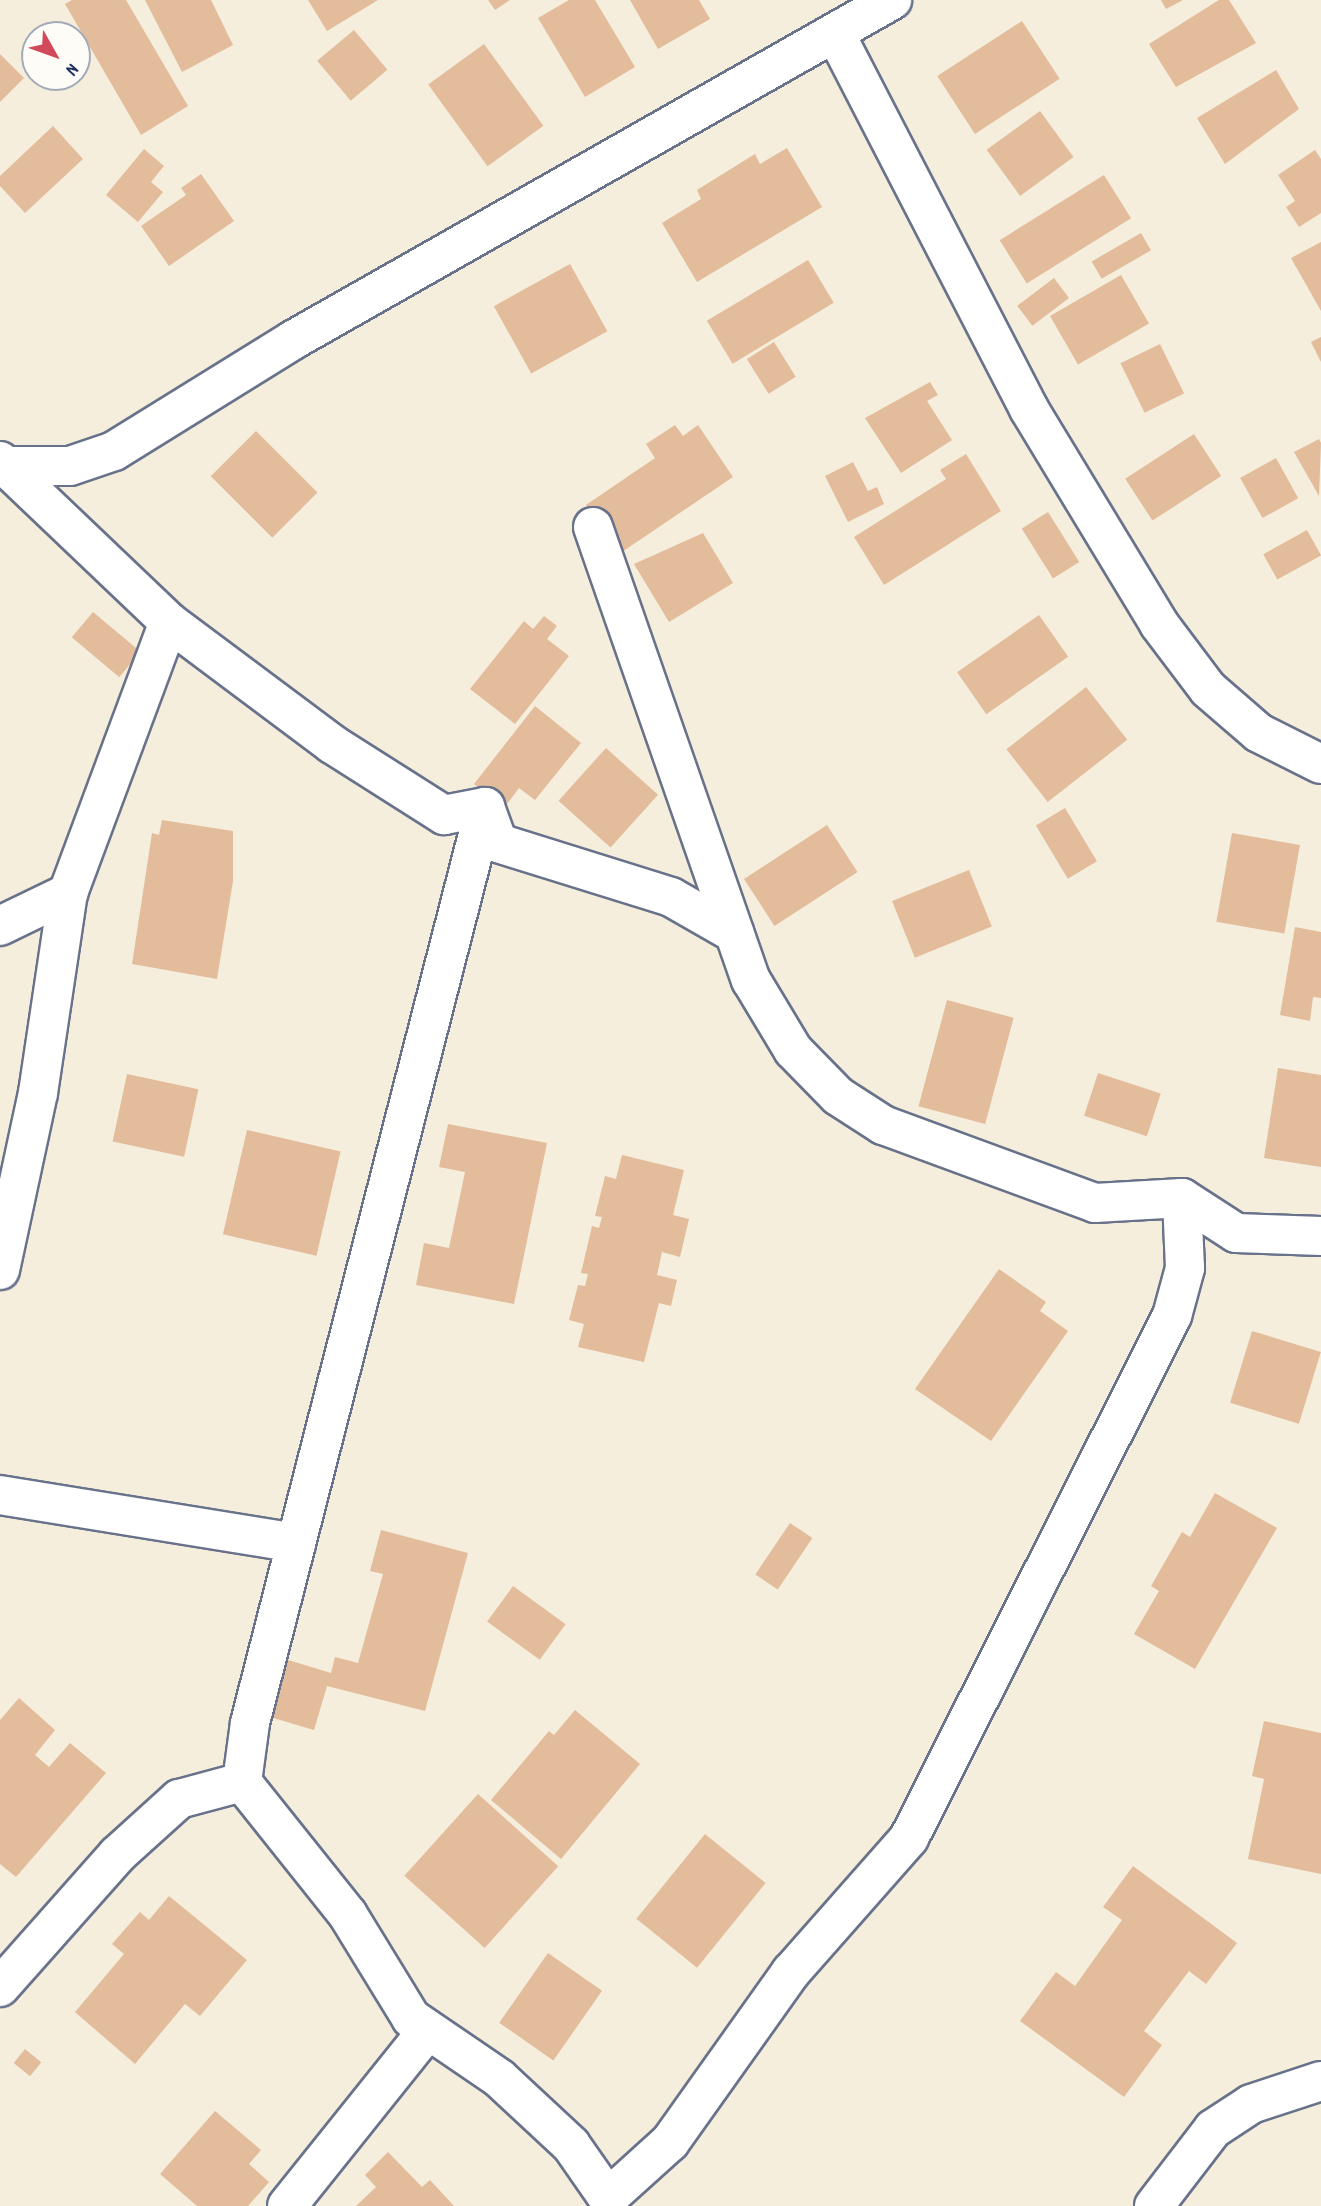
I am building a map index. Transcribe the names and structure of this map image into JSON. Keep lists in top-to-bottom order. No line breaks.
{"north":"bottom right"}
